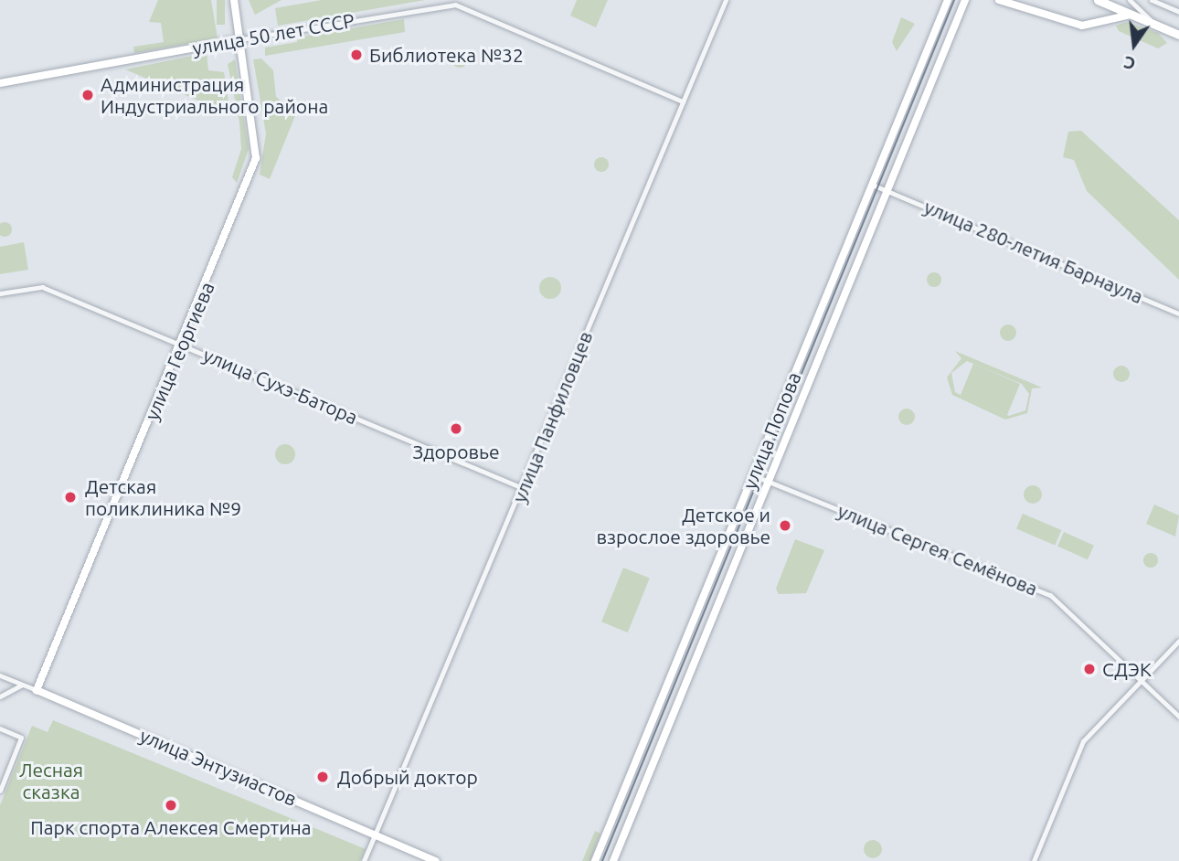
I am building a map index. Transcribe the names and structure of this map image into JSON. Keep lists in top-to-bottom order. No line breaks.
{"streets":{"main road":["улица 50 лет СССР","улица Георгиева","улица Попова","улица Энтузиастов"],"street":["улица 280-летия Барнаула","улица Сухэ-Батора","улица Панфиловцев","улица Сергея Семёнова"]},"crossings":[["улица 50 лет СССР","улица Георгиева"],["улица 50 лет СССР","улица Панфиловцев"],["улица 280-летия Барнаула","улица Попова"],["улица Георгиева","улица Сухэ-Батора"],["улица Георгиева","улица Энтузиастов"],["улица Сухэ-Батора","улица Панфиловцев"],["улица Панфиловцев","улица Энтузиастов"],["улица Попова","улица Сергея Семёнова"]],"parks":["Лесная сказка"],"places":["Библиотека №32","Администрация Индустриального района","Здоровье","Детская поликлиника №9","Детское и взрослое здоровье","СДЭК","Добрый доктор","Парк спорта Алексея Смертина"],"north":"bottom"}
